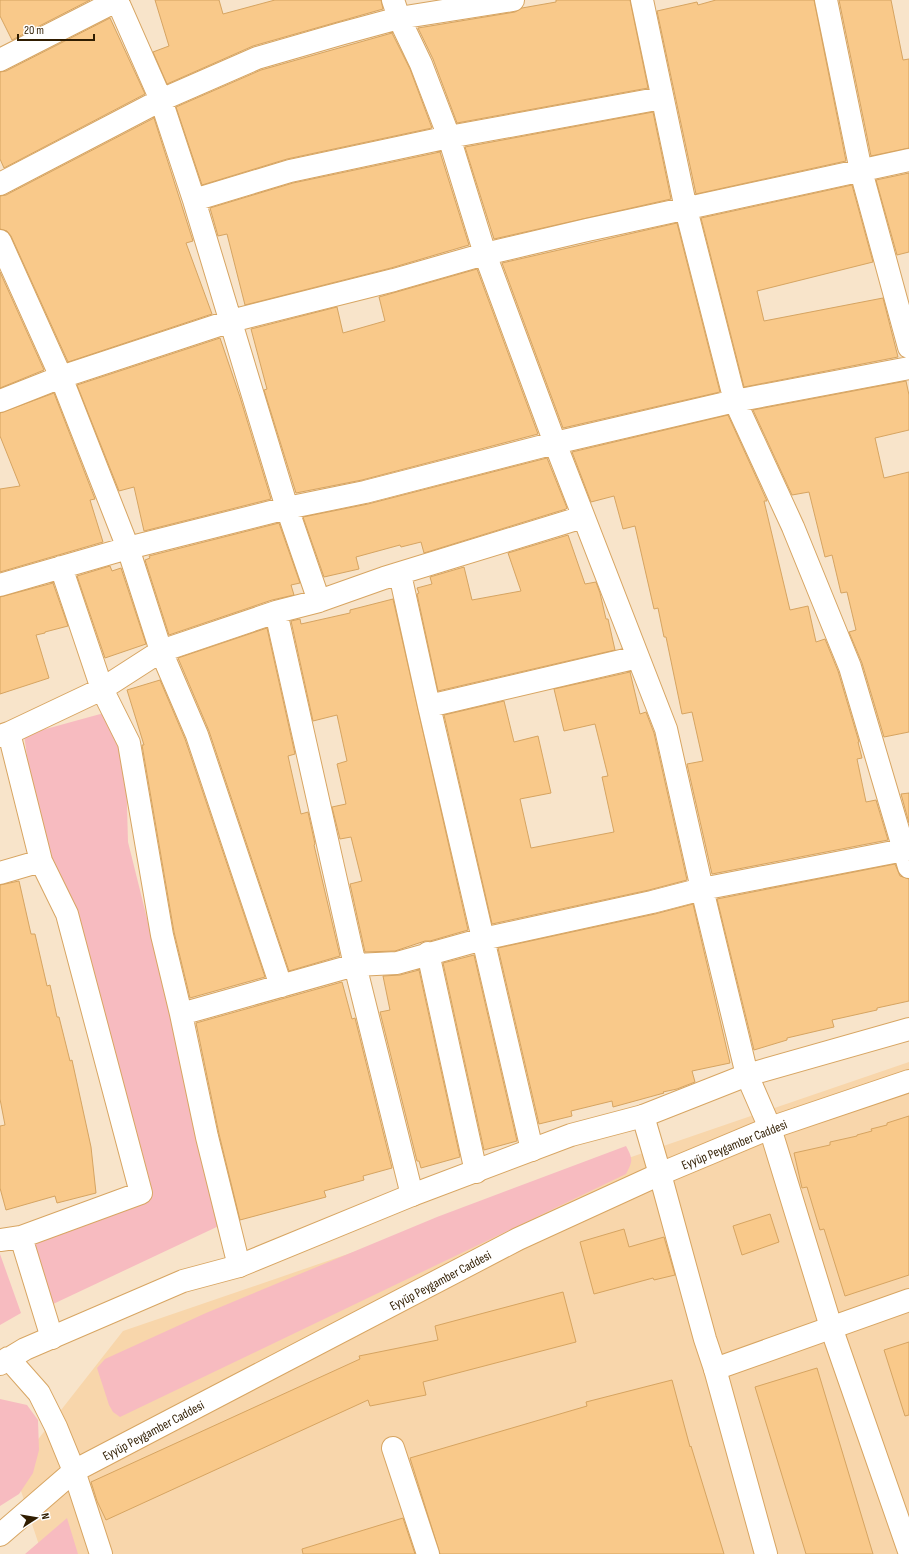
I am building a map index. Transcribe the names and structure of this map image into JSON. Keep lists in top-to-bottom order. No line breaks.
{"streets":{"street":["Eyyüp Peygamber Caddesi"]},"scale_bar":"20 m","north":"right"}
